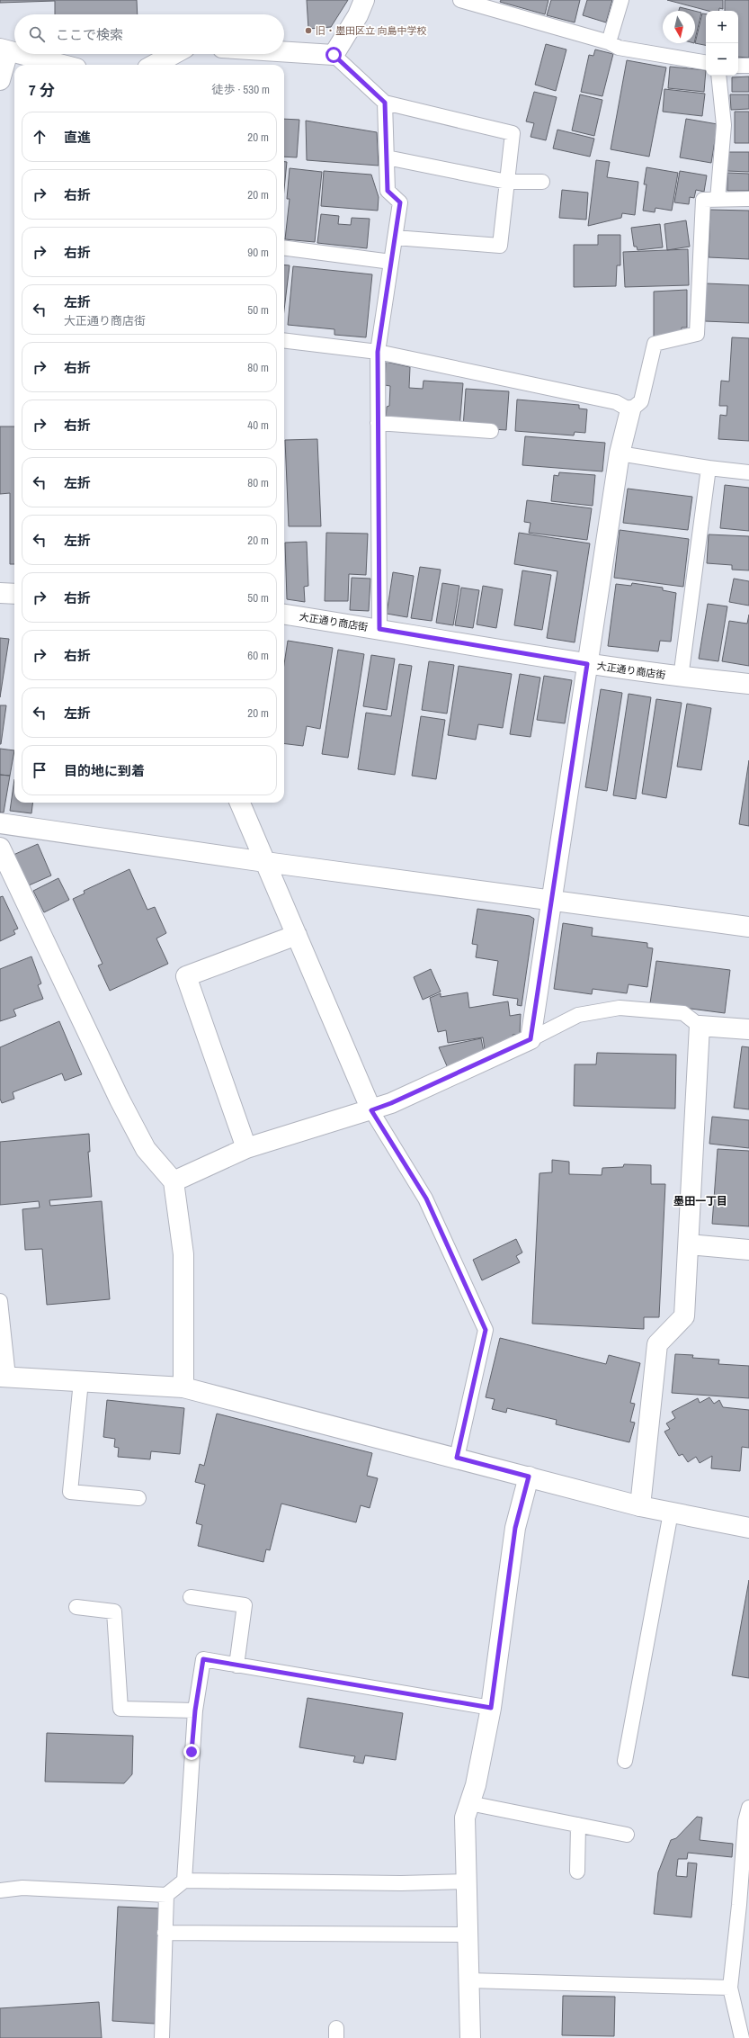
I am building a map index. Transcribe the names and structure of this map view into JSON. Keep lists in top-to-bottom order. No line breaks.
{"streets":{"street":["大正通り商店街"]},"districts":["墨田一丁目"],"places":["旧・墨田区立 向島中学校"],"north":"bottom","page":{"map_buttons":["+","−"],"search":"ここで検索","heading":["7 分","徒歩 · 530 m"],"list":[["直進","20 m"],["右折","20 m"],["右折","90 m"],["左折","大正通り商店街","50 m"],["右折","80 m"],["右折","40 m"],["左折","80 m"],["左折","20 m"],["右折","50 m"],["右折","60 m"],["左折","20 m"],"目的地に到着"]}}
